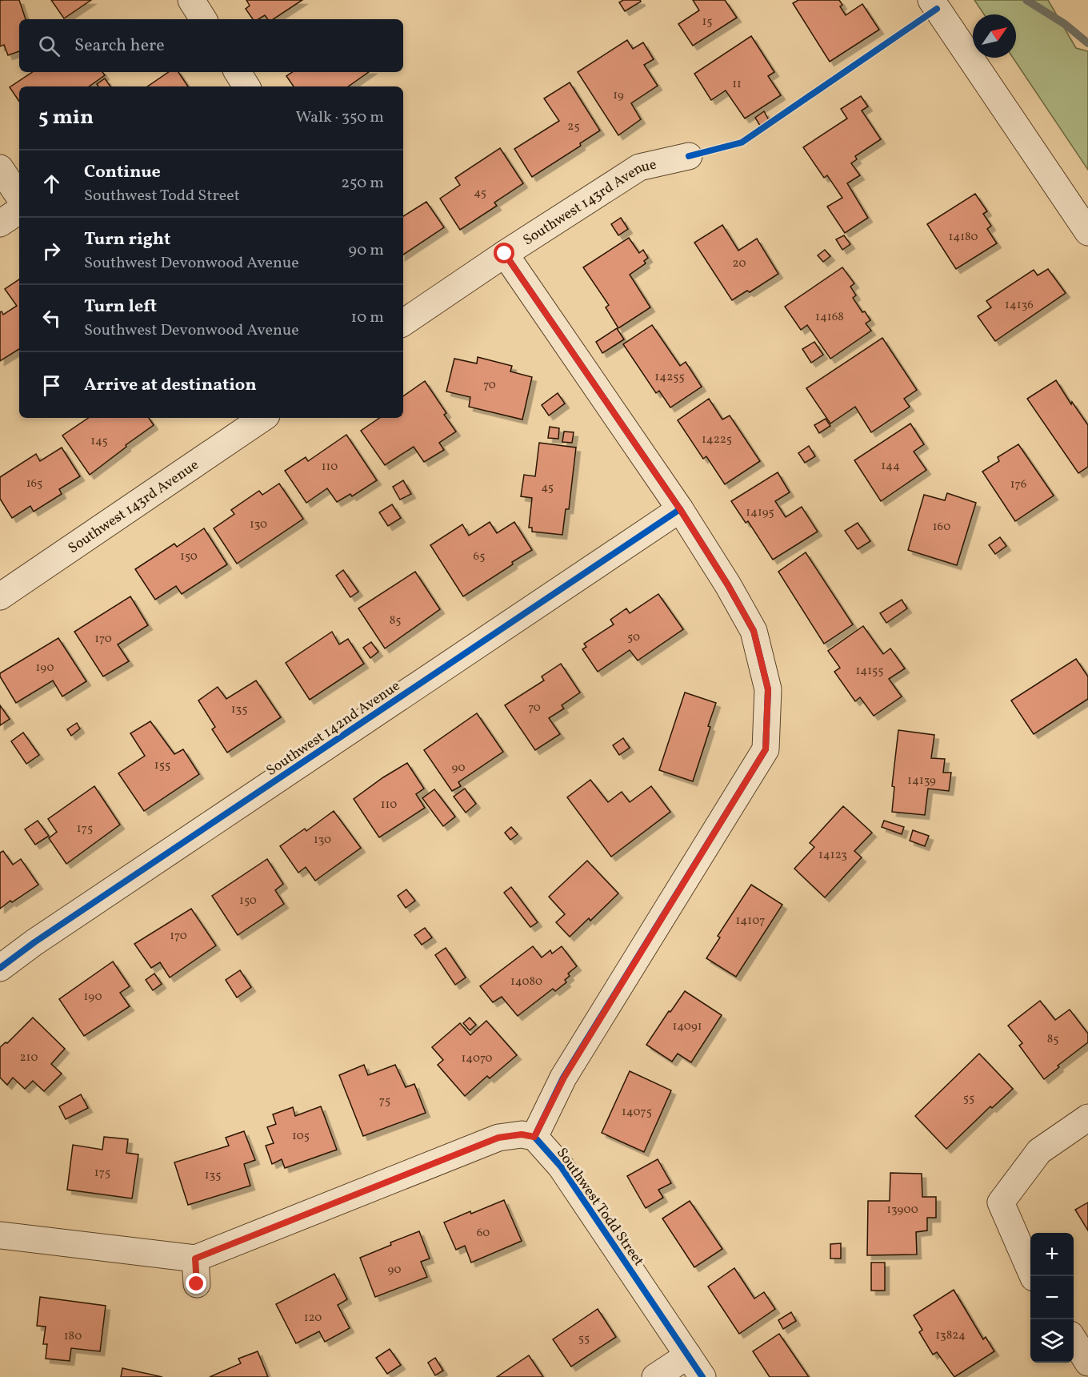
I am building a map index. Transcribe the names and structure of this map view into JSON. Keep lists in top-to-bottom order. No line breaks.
{"streets":{"street":["Southwest 143rd Avenue","Southwest 142nd Avenue","Southwest Todd Street"]},"house_numbers":["15","11","19","25","45","14180","20","14136","14168","14255","70","14225","145","144","110","165","176","45","14195","130","160","150","65","85","50","170","190","14155","70","135","155","90","14139","110","175","130","14123","150","14107","170","14080","190","14091","85","210","14070","55","75","14075","105","175","135","13900","60","90","120","13824","180","55"],"north":"top right","page":{"search":"Search here","heading":["5 min","Walk · 350 m"],"list":[["Continue","Southwest Todd Street","250 m"],["Turn right","Southwest Devonwood Avenue","90 m"],["Turn left","Southwest Devonwood Avenue","10 m"],"Arrive at destination"],"map_buttons":["+","−"]}}
